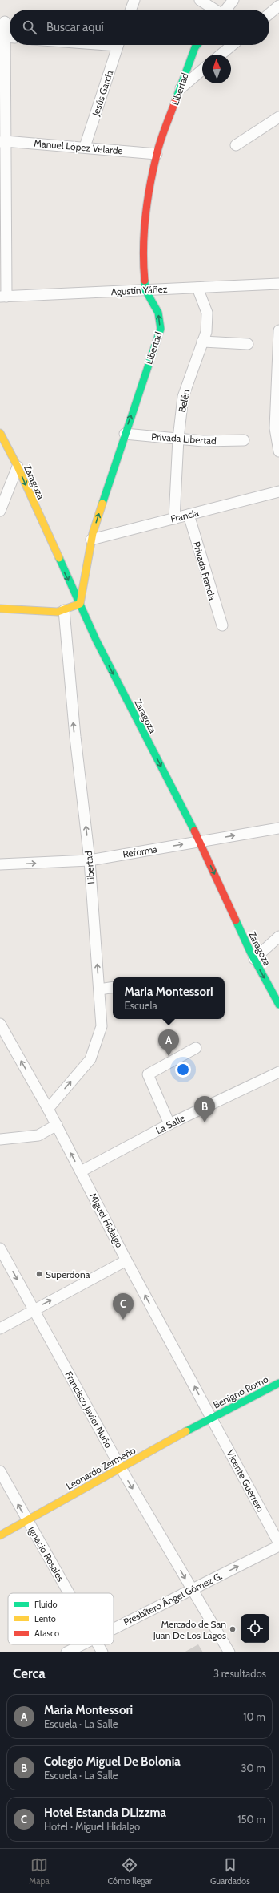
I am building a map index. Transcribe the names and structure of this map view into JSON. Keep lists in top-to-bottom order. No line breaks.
{"streets":{"street":["Libertad","Jesús García","Manuel López Velarde","Agustín Yáñez","Belén","Privada Libertad","Zaragoza","Francia","Privada Francia","Reforma","La Salle","Miguel Hidalgo","Benigno Romo","Francisco Javier Nuño","Leonardo Zermeño","Vicente Guerrero","Ignacio Rosales","Presbítero Ángel Gómez G."]},"crossings":[["Libertad","Manuel López Velarde"],["Libertad","Agustín Yáñez"],["Libertad","Privada Libertad"],["Libertad","Zaragoza"],["Libertad","Francia"],["Libertad","Reforma"],["Libertad","Miguel Hidalgo"],["Jesús García","Manuel López Velarde"],["Agustín Yáñez","Belén"],["Belén","Privada Libertad"],["Belén","Francia"],["Zaragoza","Reforma"],["Francia","Privada Francia"],["La Salle","Miguel Hidalgo"],["Miguel Hidalgo","Benigno Romo"],["Miguel Hidalgo","Leonardo Zermeño"],["Miguel Hidalgo","Vicente Guerrero"],["Benigno Romo","Leonardo Zermeño"],["Benigno Romo","Vicente Guerrero"],["Francisco Javier Nuño","Leonardo Zermeño"],["Francisco Javier Nuño","Presbítero Ángel Gómez G."],["Leonardo Zermeño","Vicente Guerrero"],["Leonardo Zermeño","Ignacio Rosales"]],"one_way":["Libertad","Zaragoza","Reforma","Miguel Hidalgo","Francisco Javier Nuño","Ignacio Rosales","Presbítero Ángel Gómez G."],"places":["Superdoña","Mercado de San Juan De Los Lagos"],"legend":["Fluido","Lento","Atasco"],"north":"top","page":{"search":"Buscar aquí","popup":["Maria Montessori","Escuela"],"pins":["A","B","C"],"heading":["Cerca","3 resultados"],"list":[{"mark":"A","name":"Maria Montessori","note":"Escuela · La Salle","value":"10 m"},{"mark":"B","name":"Colegio Miguel De Bolonia","note":"Escuela · La Salle","value":"30 m"},{"mark":"C","name":"Hotel Estancia DLizzma","note":"Hotel · Miguel Hidalgo","value":"150 m"}],"nav":["Mapa","Cómo llegar","Guardados"]}}
